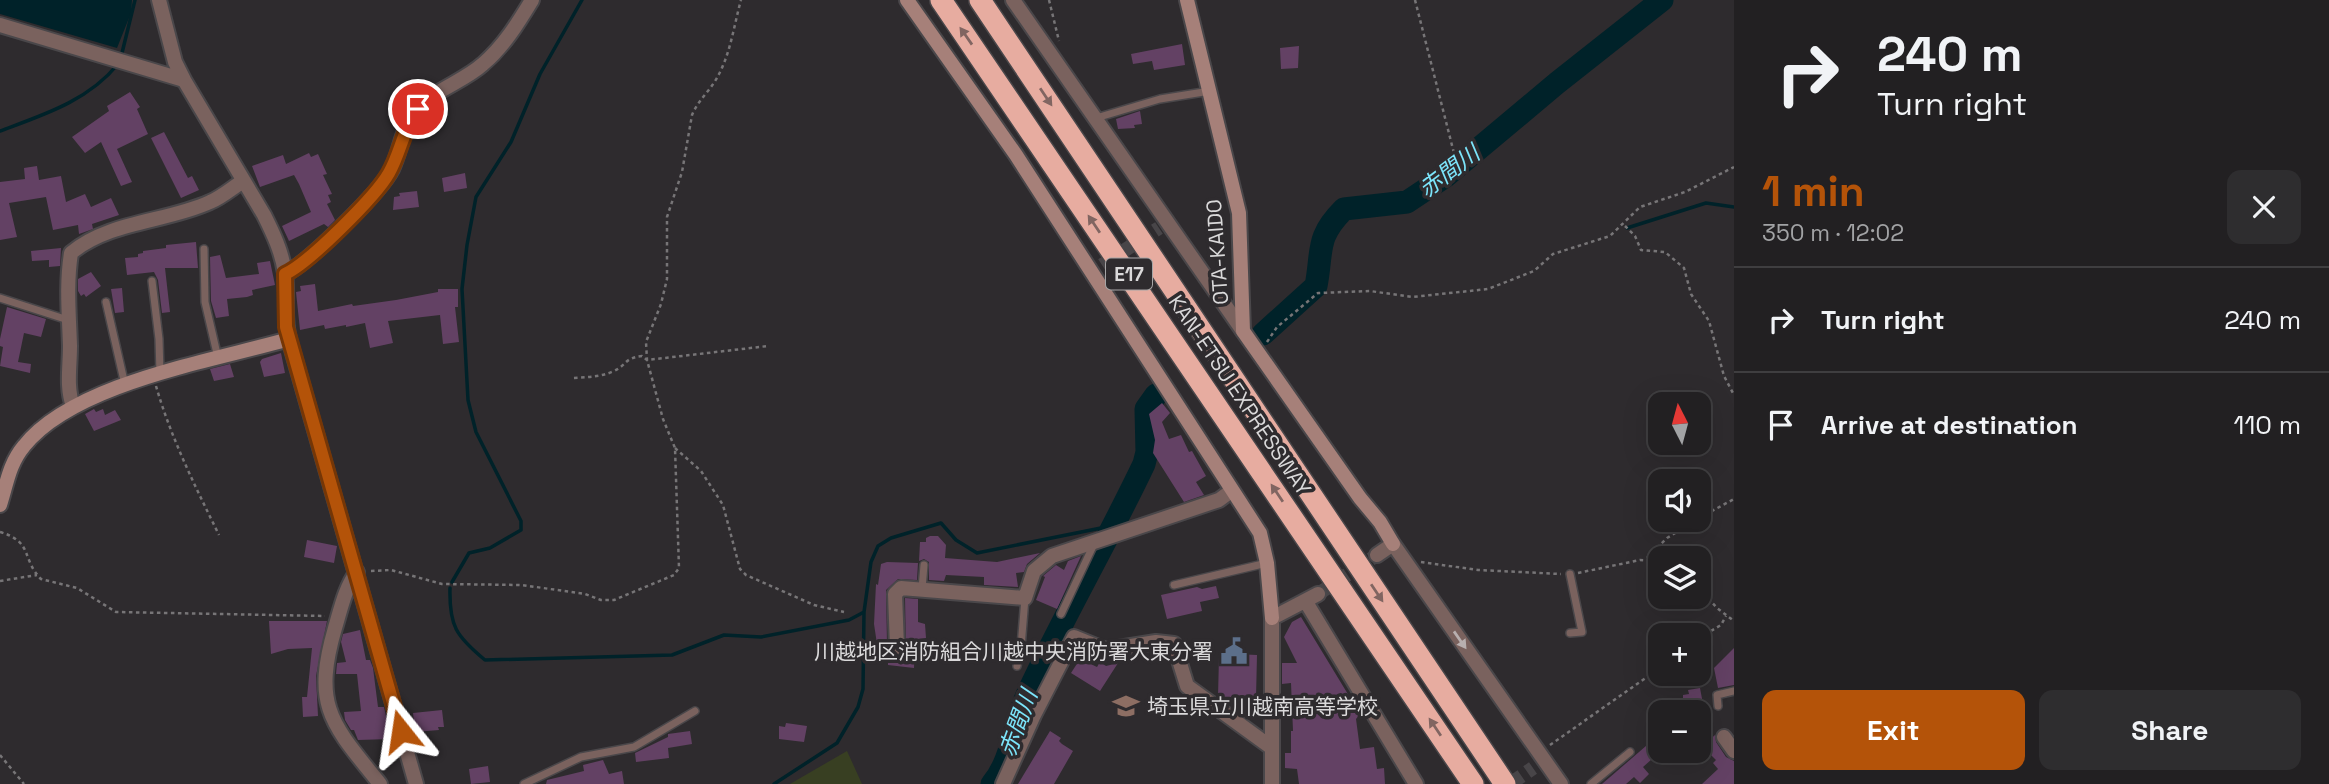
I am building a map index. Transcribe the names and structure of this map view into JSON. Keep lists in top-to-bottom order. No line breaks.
{"streets":{"highway":["E17","KAN-ETSU EXPRESSWAY"],"street":["OTA-KAIDO"]},"water":["赤間川"],"places":{"public building":["川越地区消防組合川越中央消防署大東分署"],"school or university":["埼玉県立川越南高等学校"]},"north":"top","page":{"turn":["240 m","Turn right"],"heading":["1 min","350 m · 12:02"],"list":[{"name":"Turn right","value":"240 m"},{"name":"Arrive at destination","value":"110 m"}],"map_buttons":["+","−"],"buttons":["Exit","Share"]}}
